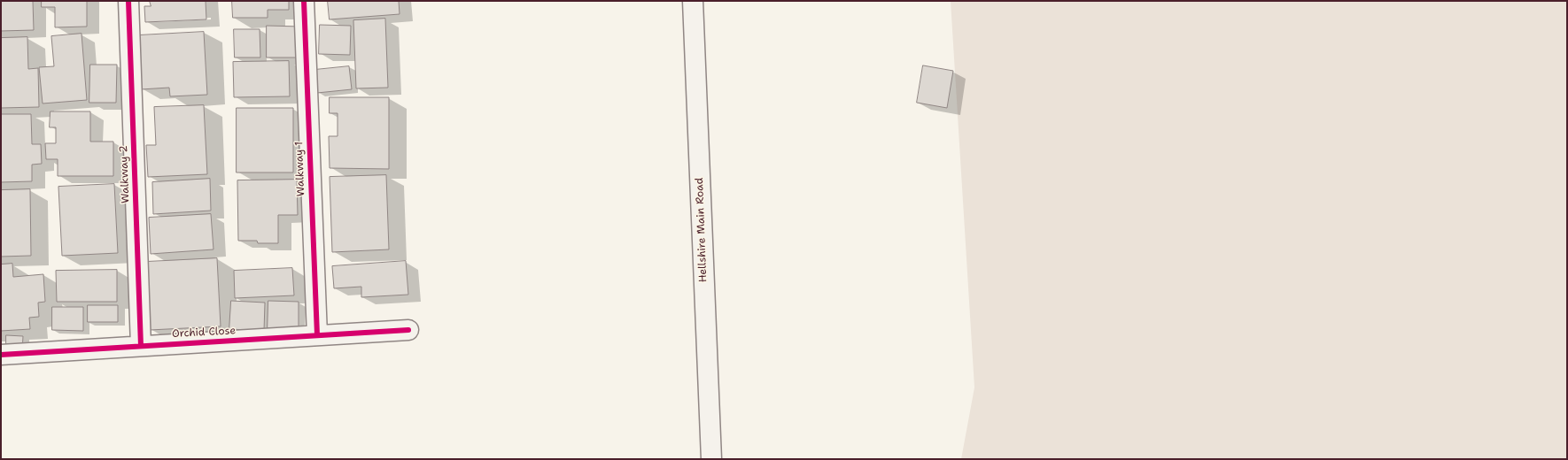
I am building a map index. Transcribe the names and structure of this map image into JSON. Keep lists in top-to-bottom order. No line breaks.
{"streets":{"street":["Walkway 1","Walkway 2","Hellshire Main Road","Orchid Close"]},"crossings":[["Walkway 1","Orchid Close"],["Walkway 2","Orchid Close"]]}
